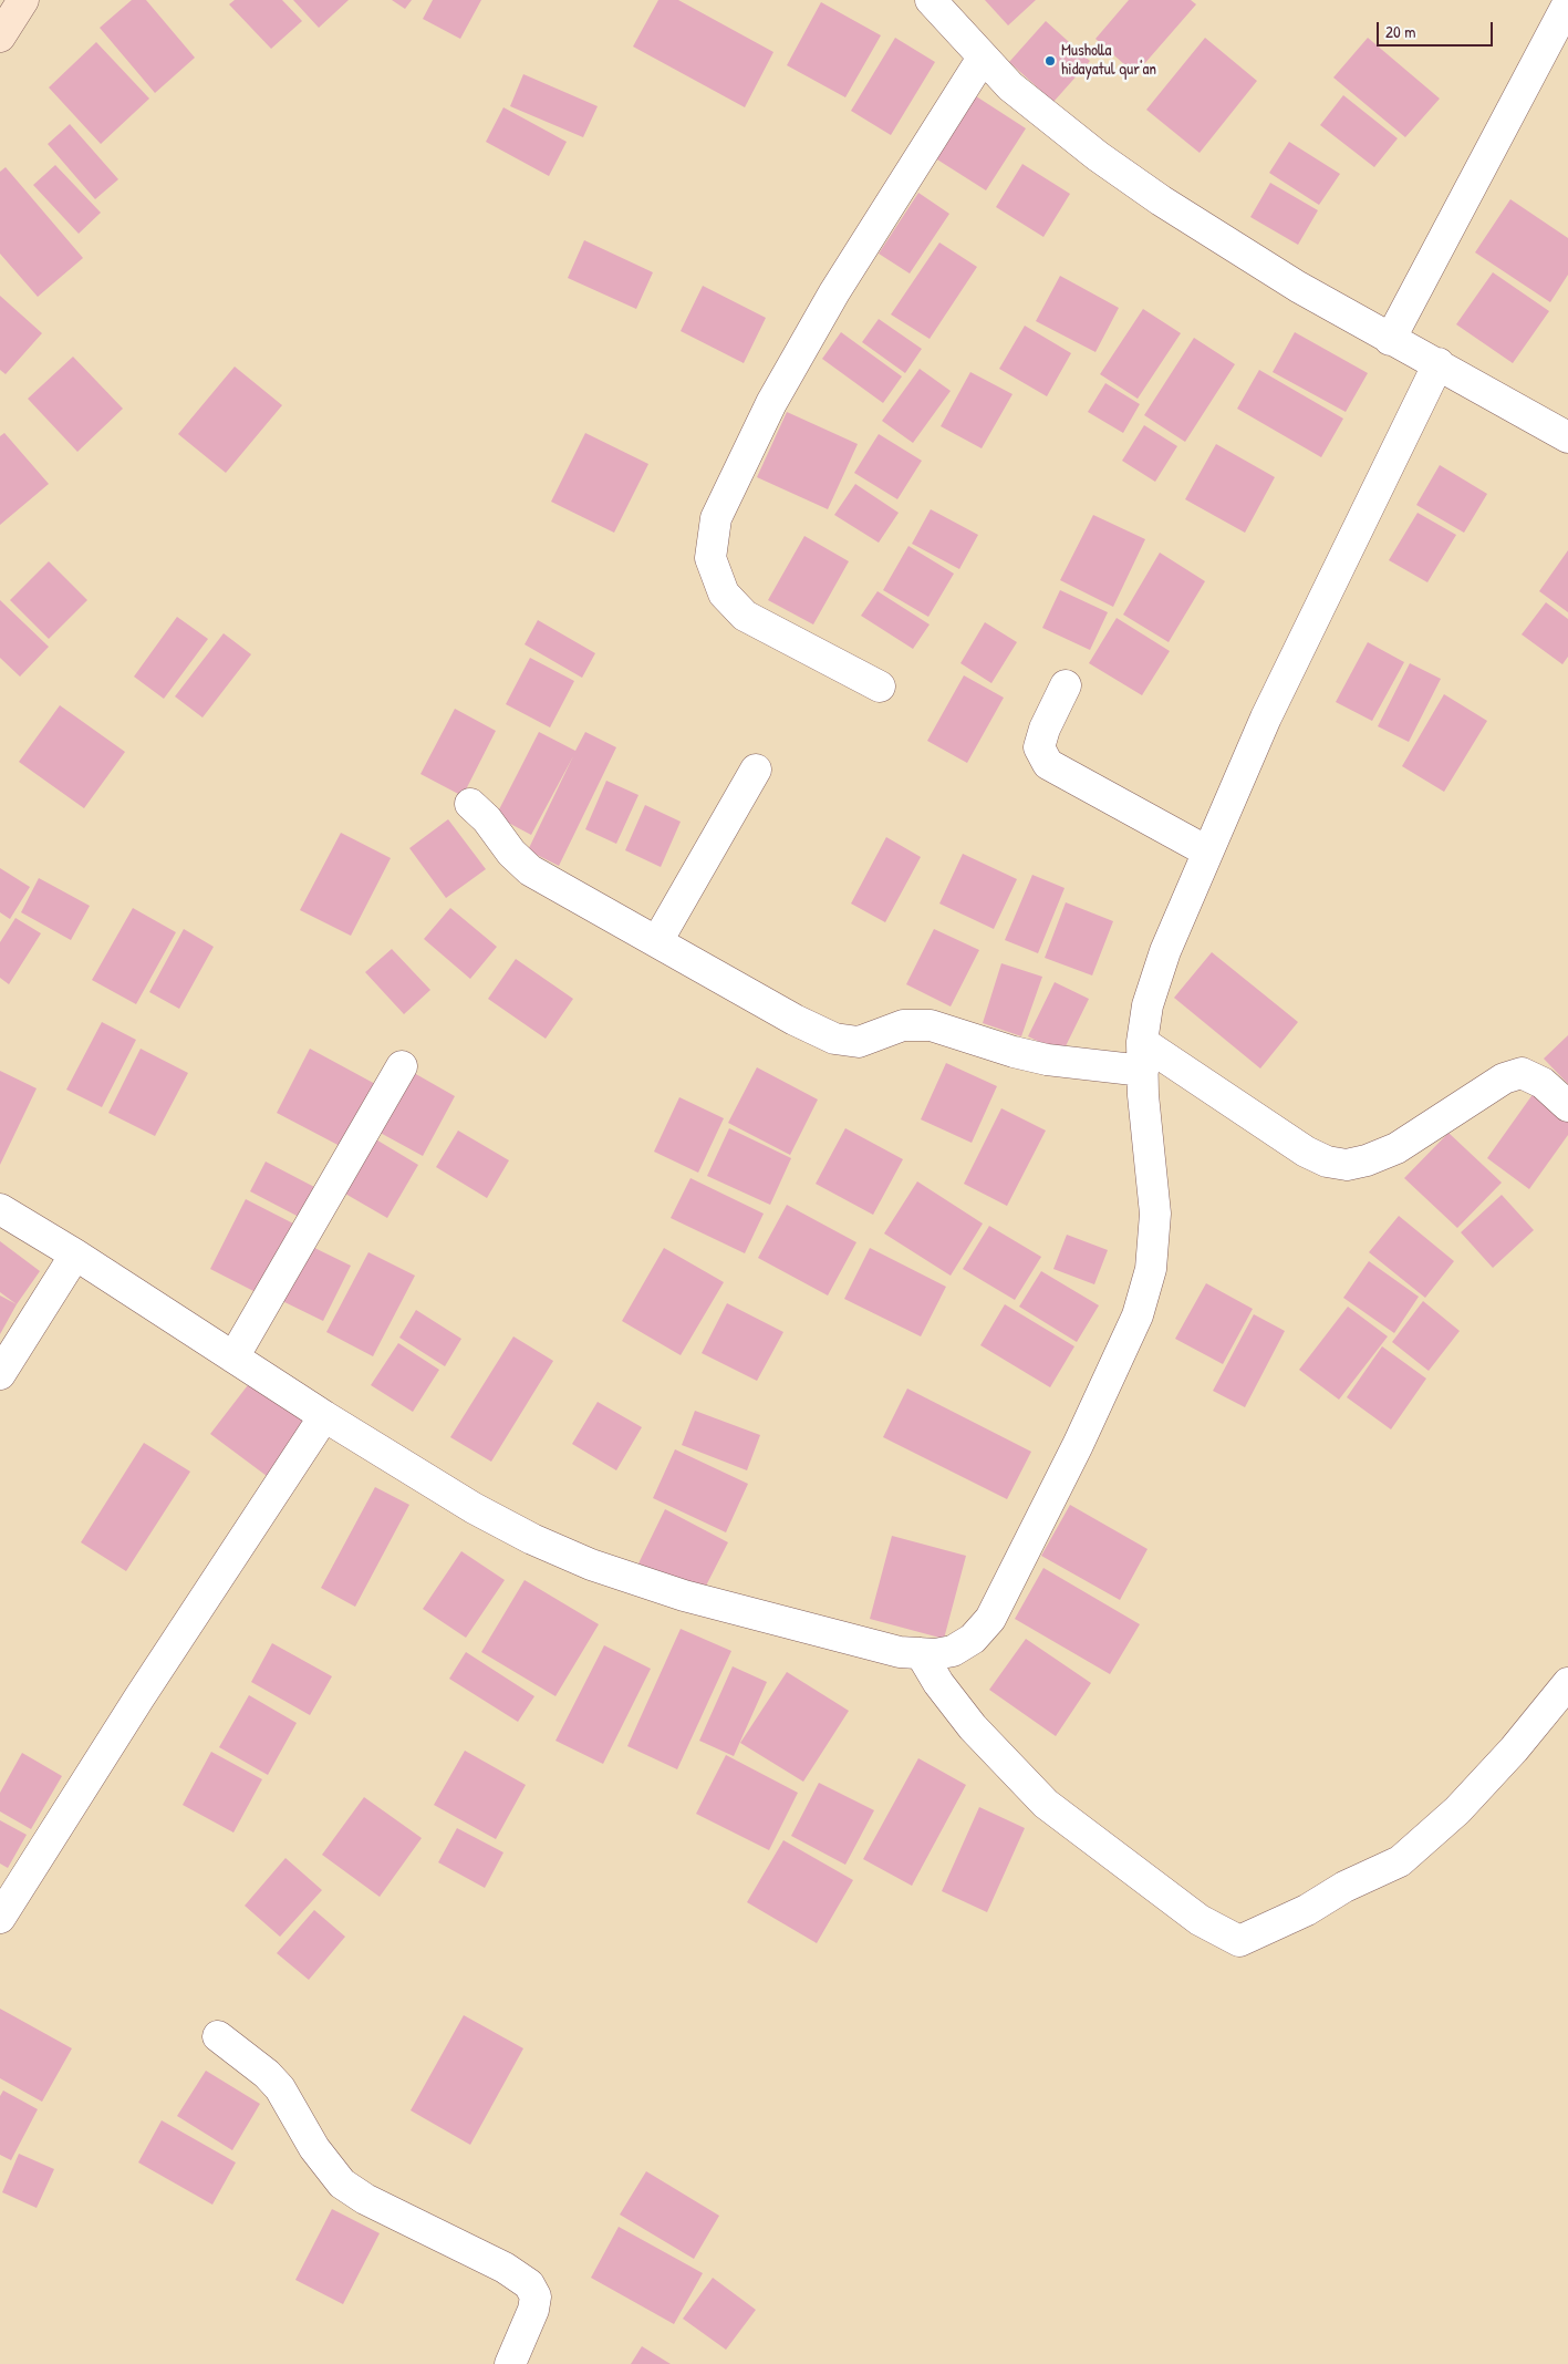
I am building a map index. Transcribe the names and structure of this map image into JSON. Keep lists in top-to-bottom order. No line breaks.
{"places":["Musholla hidayatul qur'an"],"scale_bar":"20 m"}
